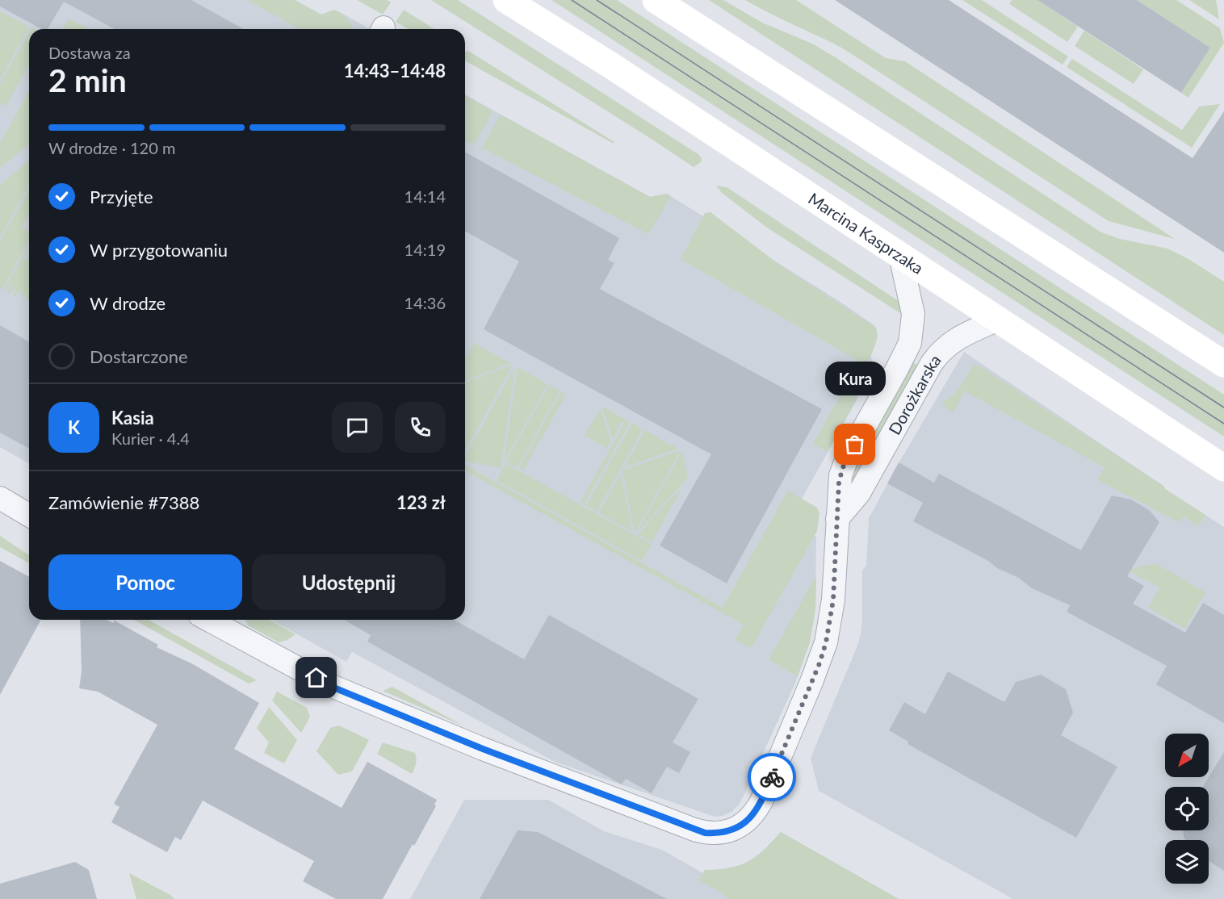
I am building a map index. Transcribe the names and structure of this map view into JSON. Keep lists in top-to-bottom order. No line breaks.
{"streets":{"main road":["Marcina Kasprzaka"],"street":["Dorożkarska"]},"crossings":[["Marcina Kasprzaka","Dorożkarska"]],"places":["Kura"],"north":"bottom left","page":{"heading":["2 min","Dostawa za","14:43–14:48"],"panel":["Kasia","Kurier · 4.4","Zamówienie #7388","123 zł"],"bar":"W drodze · 120 m","list":[["Przyjęte","14:14"],["W przygotowaniu","14:19"],["W drodze","14:36"],"Dostarczone"],"bubble":"Kura","round":"K","buttons":["Pomoc","Udostępnij"]}}
